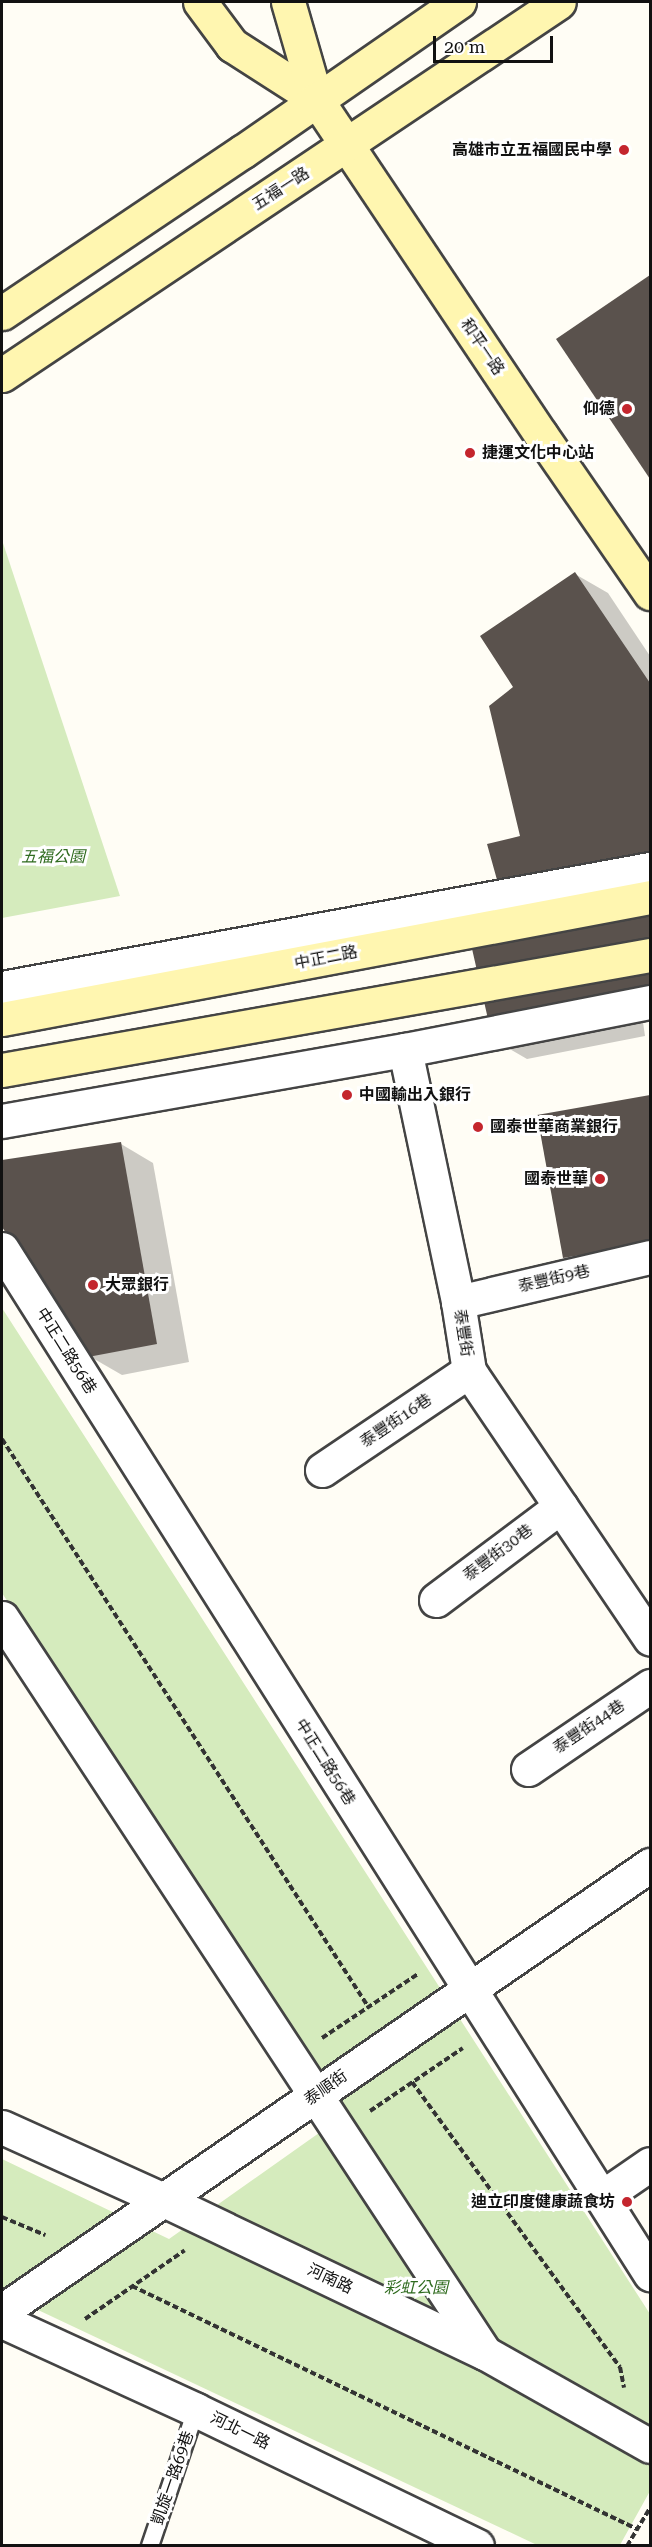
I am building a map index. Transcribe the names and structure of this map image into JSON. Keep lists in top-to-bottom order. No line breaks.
{"streets":{"street":["五福一路","和平一路","中正二路","泰豐街9巷","泰豐街","中正二路56巷","泰豐街16巷","泰豐街30巷","泰豐街44巷","泰順街","河南路","河北一路"],"lane":["凱旋一路69巷"]},"crossings":[["五福一路","和平一路"],["泰豐街9巷","泰豐街"],["泰豐街","泰豐街16巷"],["泰豐街","泰豐街30巷"],["中正二路56巷","泰順街"],["泰順街","河南路"],["河北一路","凱旋一路69巷"]],"parks":["五福公園","彩虹公園"],"places":["高雄市立五福國民中學","仰德","捷運文化中心站","中國輸出入銀行","國泰世華商業銀行","國泰世華","大眾銀行","迪立印度健康蔬食坊"],"scale_bar":"20 m"}
